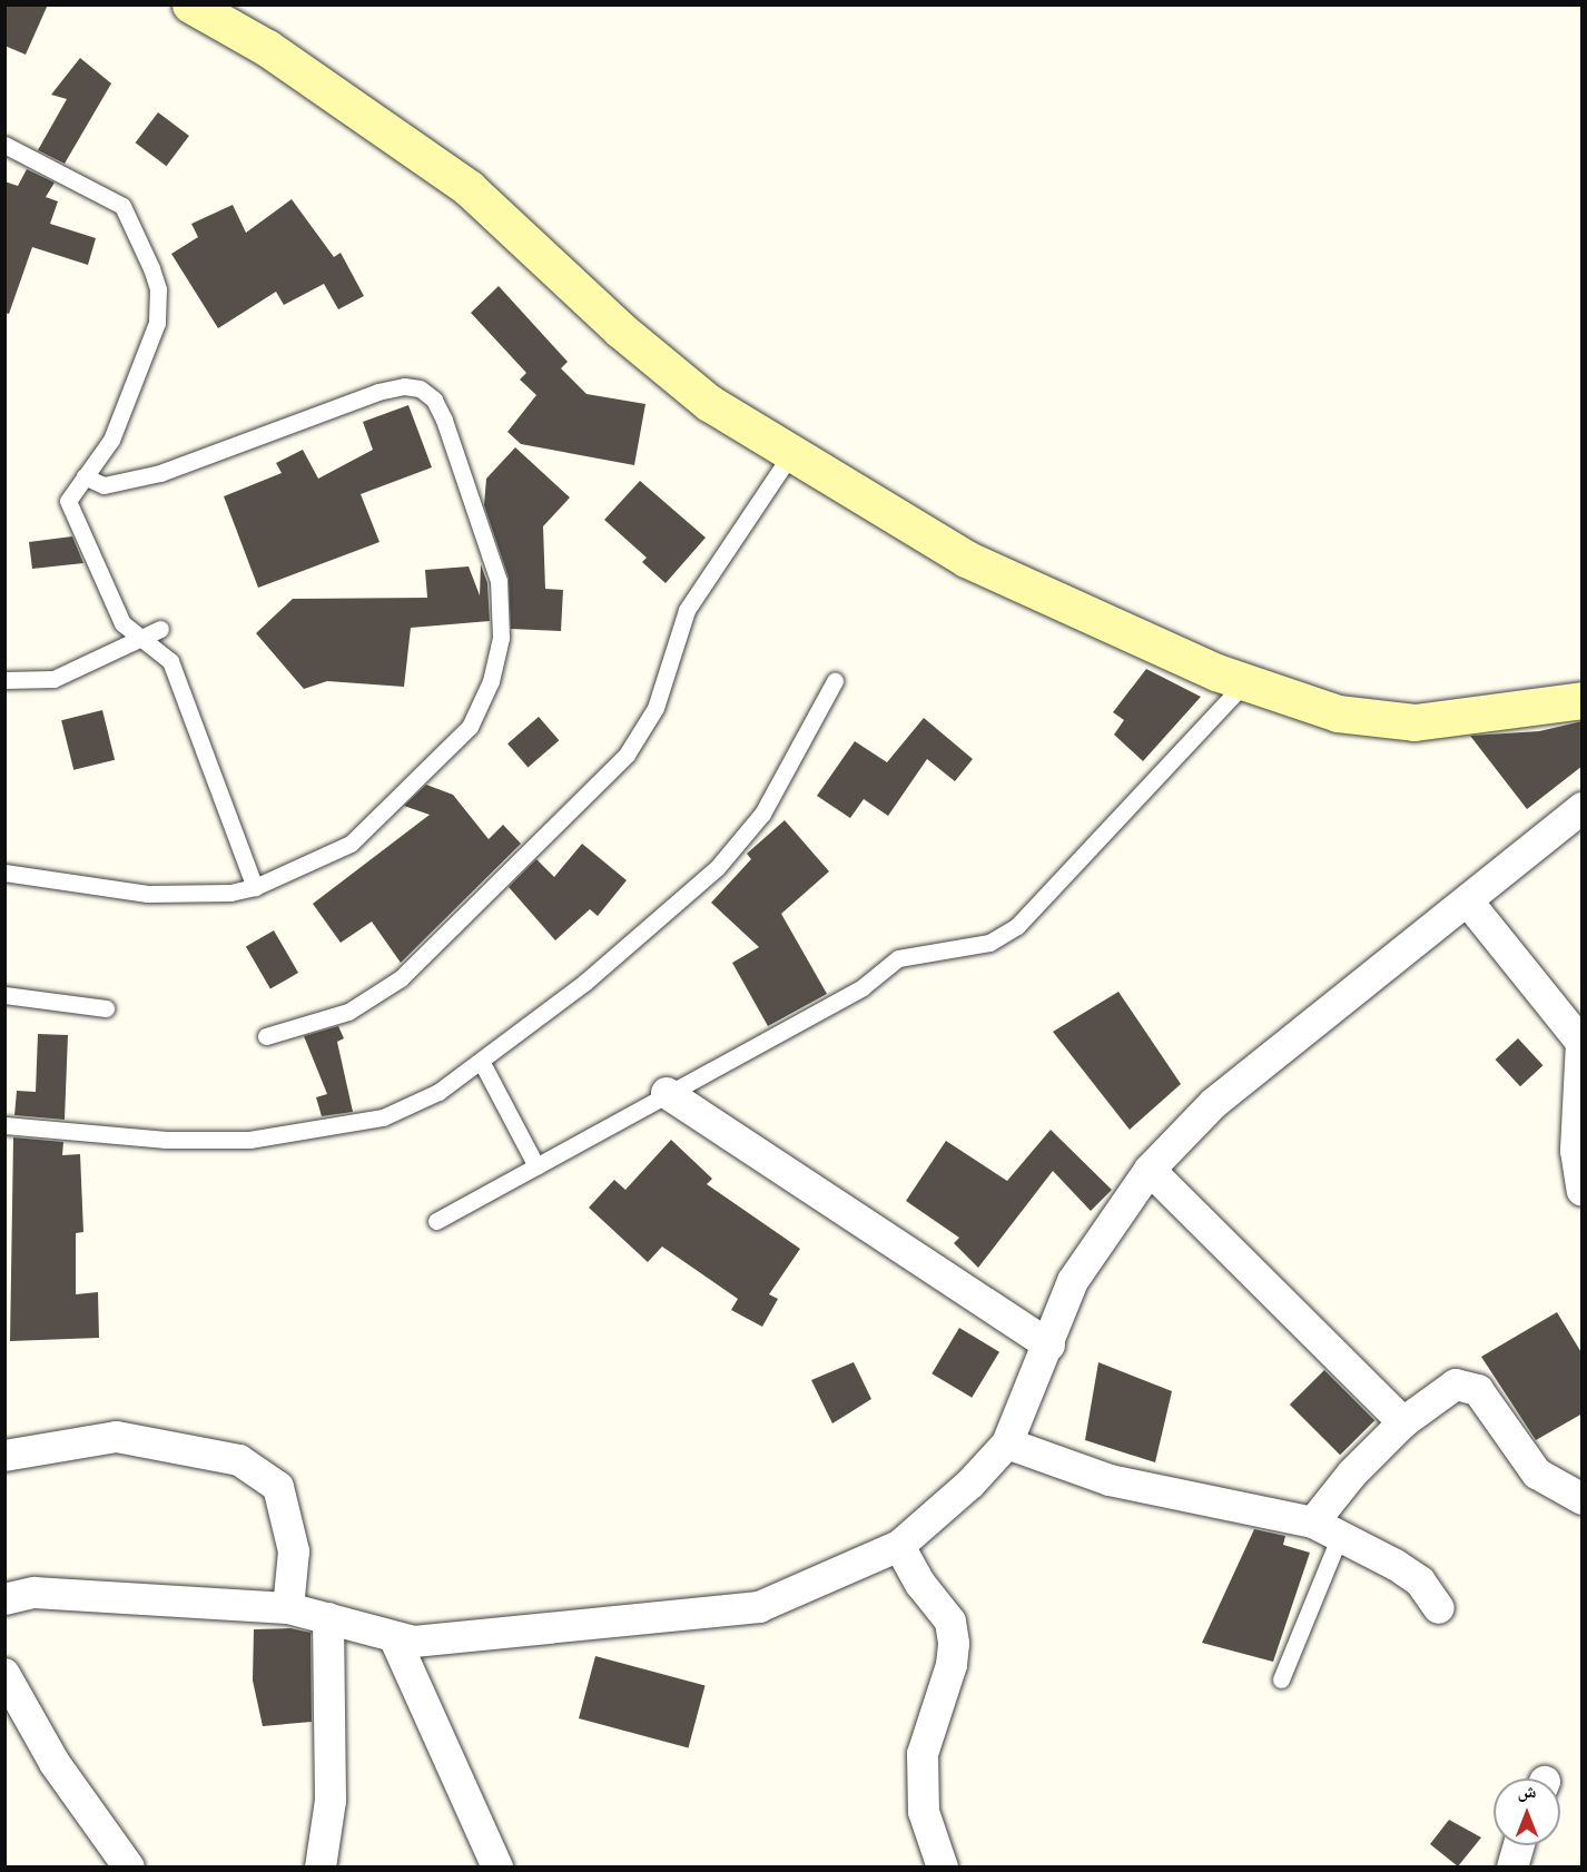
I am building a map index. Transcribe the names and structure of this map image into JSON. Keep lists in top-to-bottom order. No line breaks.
{"north":"top"}
